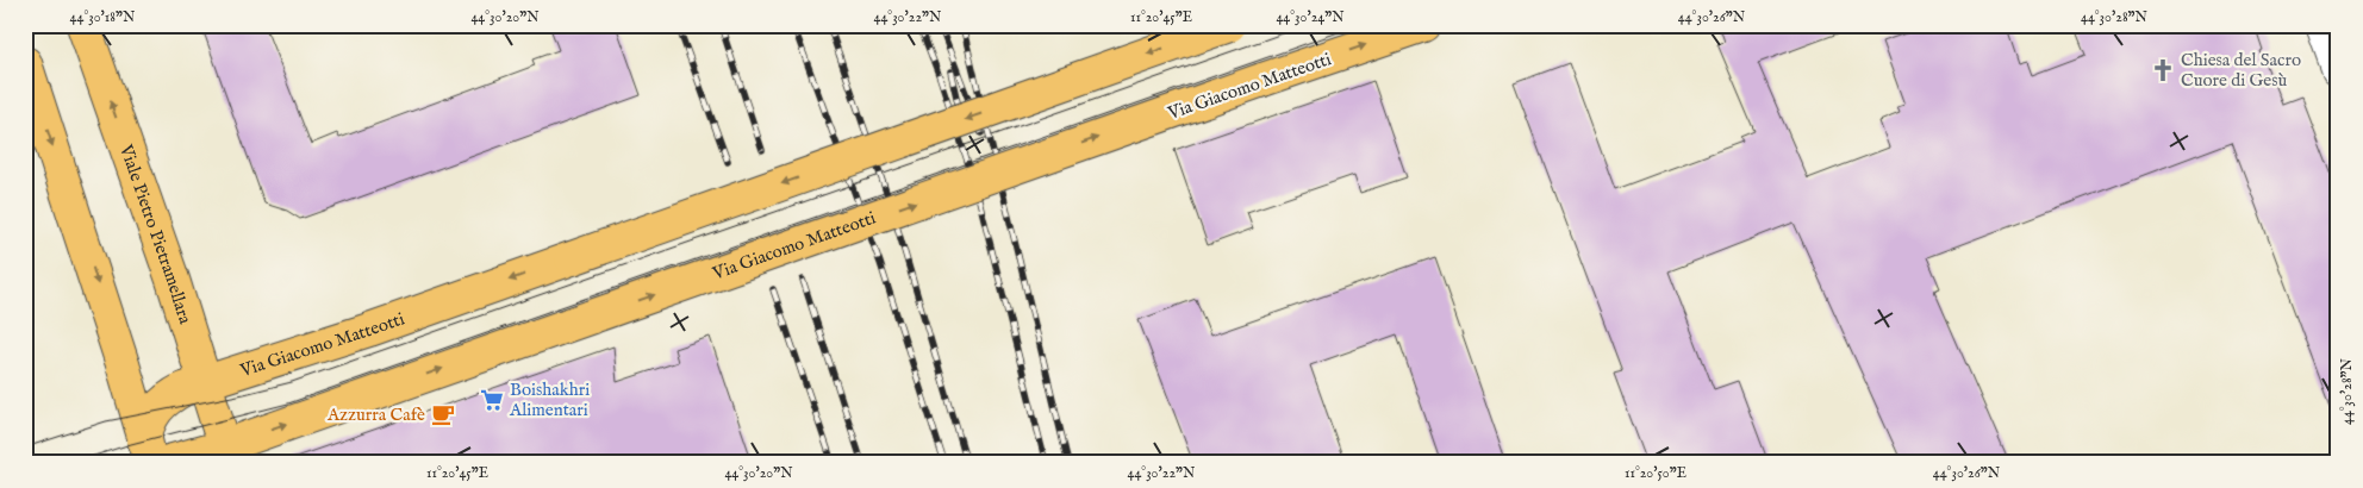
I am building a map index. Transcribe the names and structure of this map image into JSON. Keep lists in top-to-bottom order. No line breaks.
{"streets":{"main road":["Via Giacomo Matteotti","Viale Pietro Pietramellara"]},"crossings":[["Via Giacomo Matteotti","Viale Pietro Pietramellara"]],"places":{"church":["Chiesa del Sacro Cuore di Gesù"],"supermarket":["Boishakhri Alimentari"],"cafe":["Azzurra Cafè"]},"coordinates":["44°30'18\"N","44°30'20\"N","44°30'22\"N","11°20'45\"E","44°30'24\"N","44°30'26\"N","44°30'28\"N","11°20'50\"E"]}
